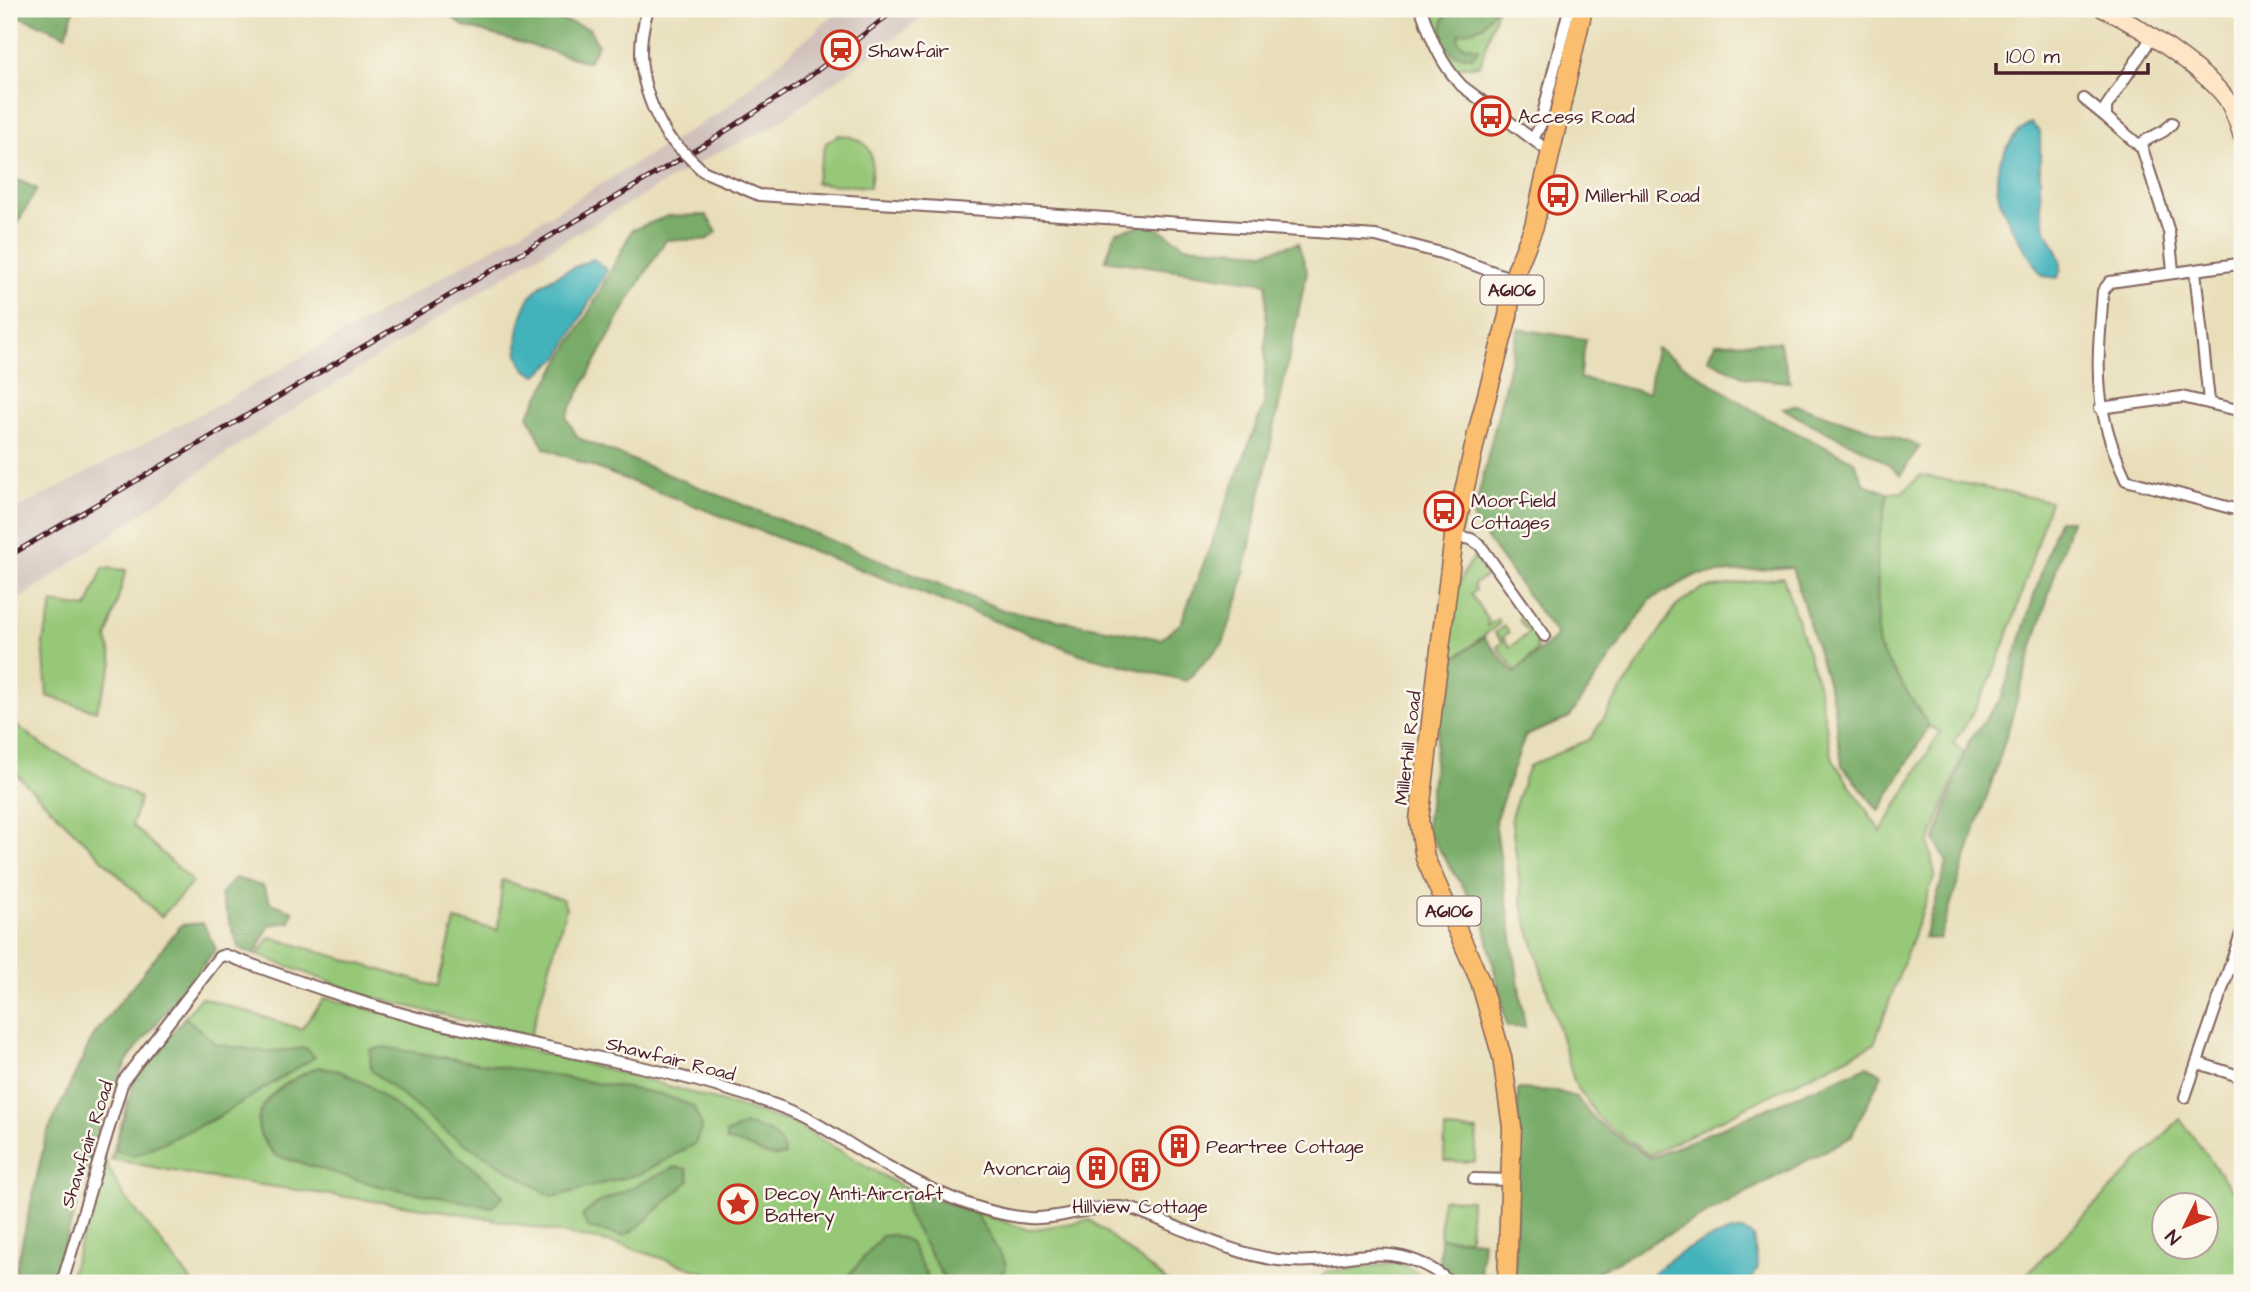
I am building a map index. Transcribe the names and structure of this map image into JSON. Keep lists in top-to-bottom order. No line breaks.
{"streets":{"main road":["A6106","Millerhill Road"],"street":["Shawfair Road"]},"places":{"station":["Shawfair"],"bus stop":["Access Road","Millerhill Road","Moorfield Cottages"],"building":["Peartree Cottage","Avoncraig","Hillview Cottage"],"place":["Decoy Anti-Aircraft Battery"]},"scale_bar":"100 m","north":"bottom left"}
